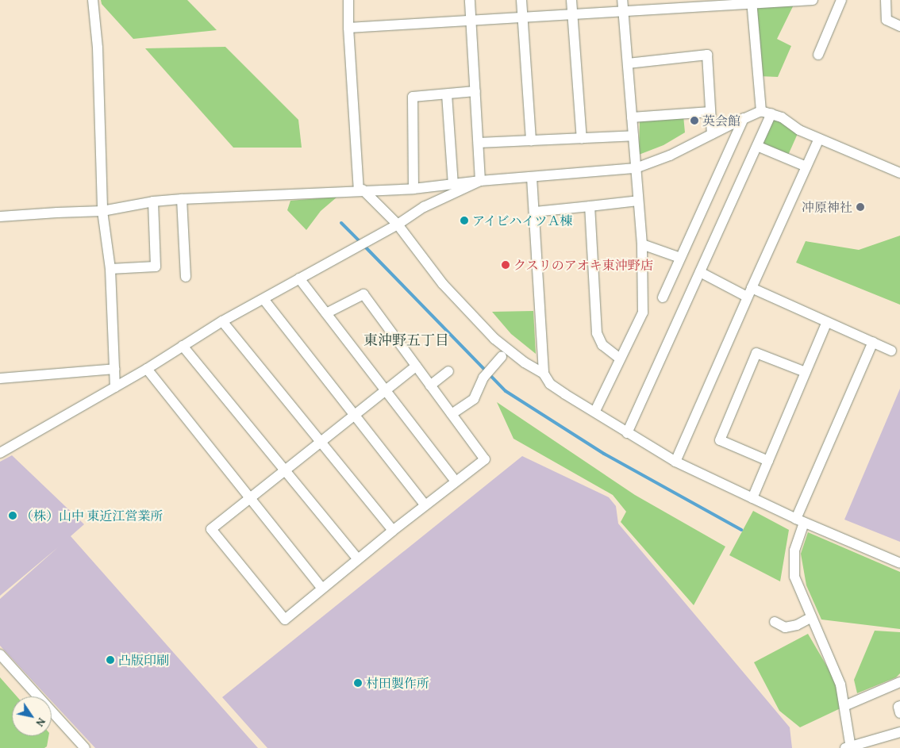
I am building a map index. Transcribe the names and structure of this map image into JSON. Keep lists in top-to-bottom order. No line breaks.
{"districts":["東沖野五丁目"],"places":["英会館","冲原神社","アイビハイツＡ棟","クスリのアオキ東沖野店","（株）山中 東近江営業所","凸版印刷","村田製作所"],"north":"bottom right"}
